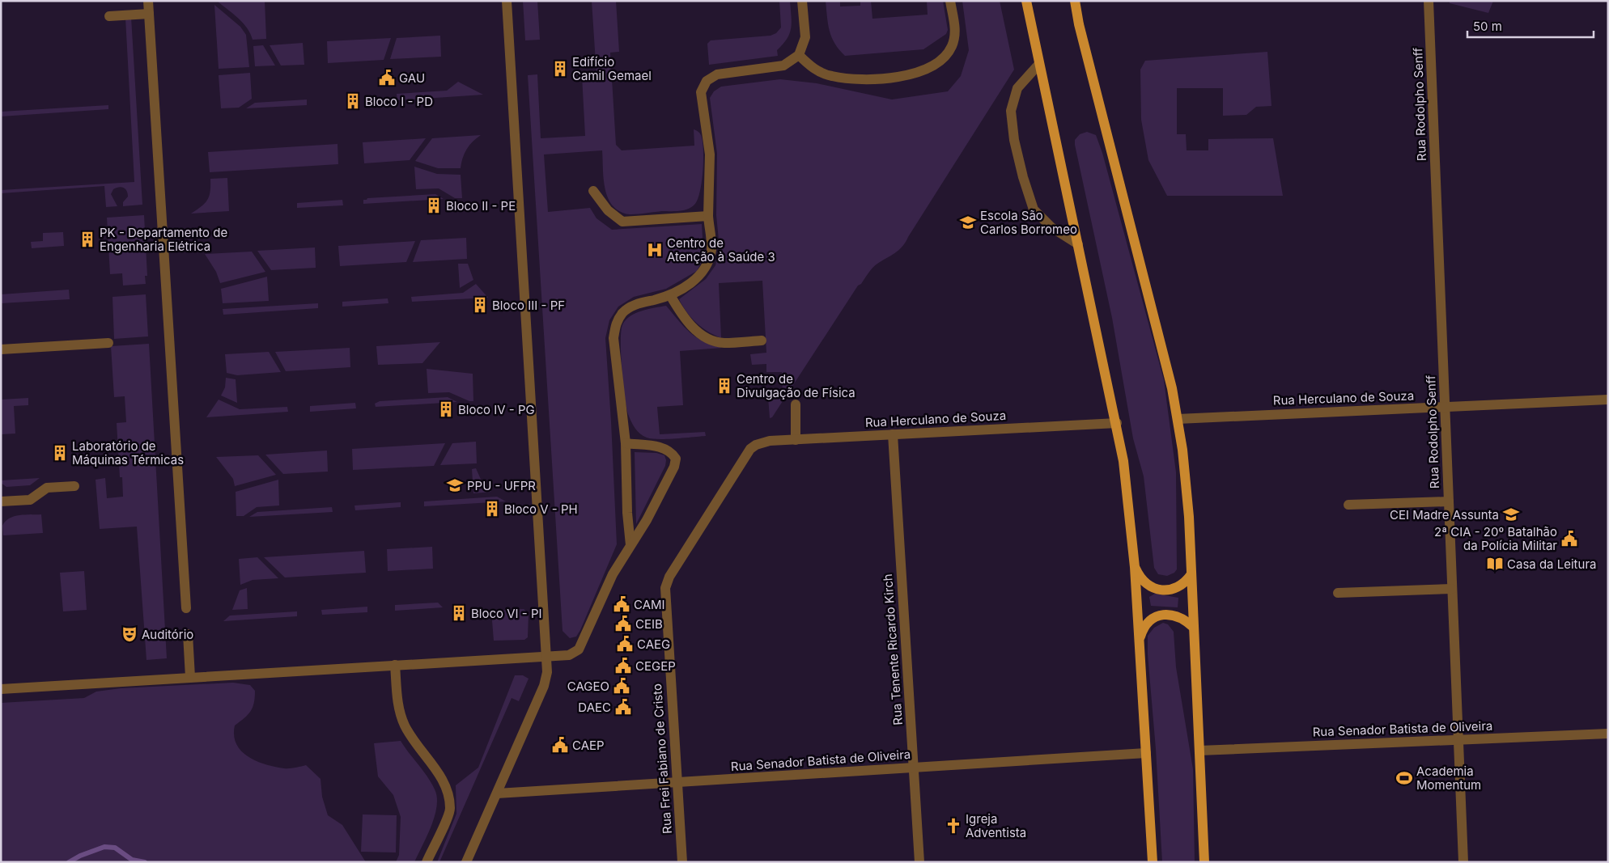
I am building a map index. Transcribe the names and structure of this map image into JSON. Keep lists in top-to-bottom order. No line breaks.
{"streets":{"street":["Rua Rodolpho Senff","Rua Herculano de Souza","Rua Tenente Ricardo Kirch","Rua Senador Batista de Oliveira","Rua Frei Fabiano de Cristo"]},"crossings":[["Rua Rodolpho Senff","Rua Herculano de Souza"],["Rua Rodolpho Senff","Rua Senador Batista de Oliveira"],["Rua Herculano de Souza","Rua Tenente Ricardo Kirch"],["Rua Herculano de Souza","Rua Frei Fabiano de Cristo"],["Rua Tenente Ricardo Kirch","Rua Senador Batista de Oliveira"],["Rua Senador Batista de Oliveira","Rua Frei Fabiano de Cristo"]],"places":{"building":["Edifício Camil Gemael","Bloco I - PD","Bloco II - PE","PK - Departamento de Engenharia Elétrica","Bloco III - PF","Centro de Divulgação de Física","Bloco IV - PG","Laboratório de Máquinas Térmicas","Bloco V - PH","Bloco VI - PI"],"public building":["GAU","2ª CIA - 20º Batalhão da Polícia Militar","CAMI","CEIB","CAEG","CEGEP","CAGEO","DAEC","CAEP"],"school or university":["Escola São Carlos Borromeo","PPU - UFPR","CEI Madre Assunta"],"hospital":["Centro de Atenção à Saúde 3"],"library":["Casa da Leitura"],"theatre":["Auditório"],"sports":["Academia Momentum"],"church":["Igreja Adventista"]},"scale_bar":"50 m"}
